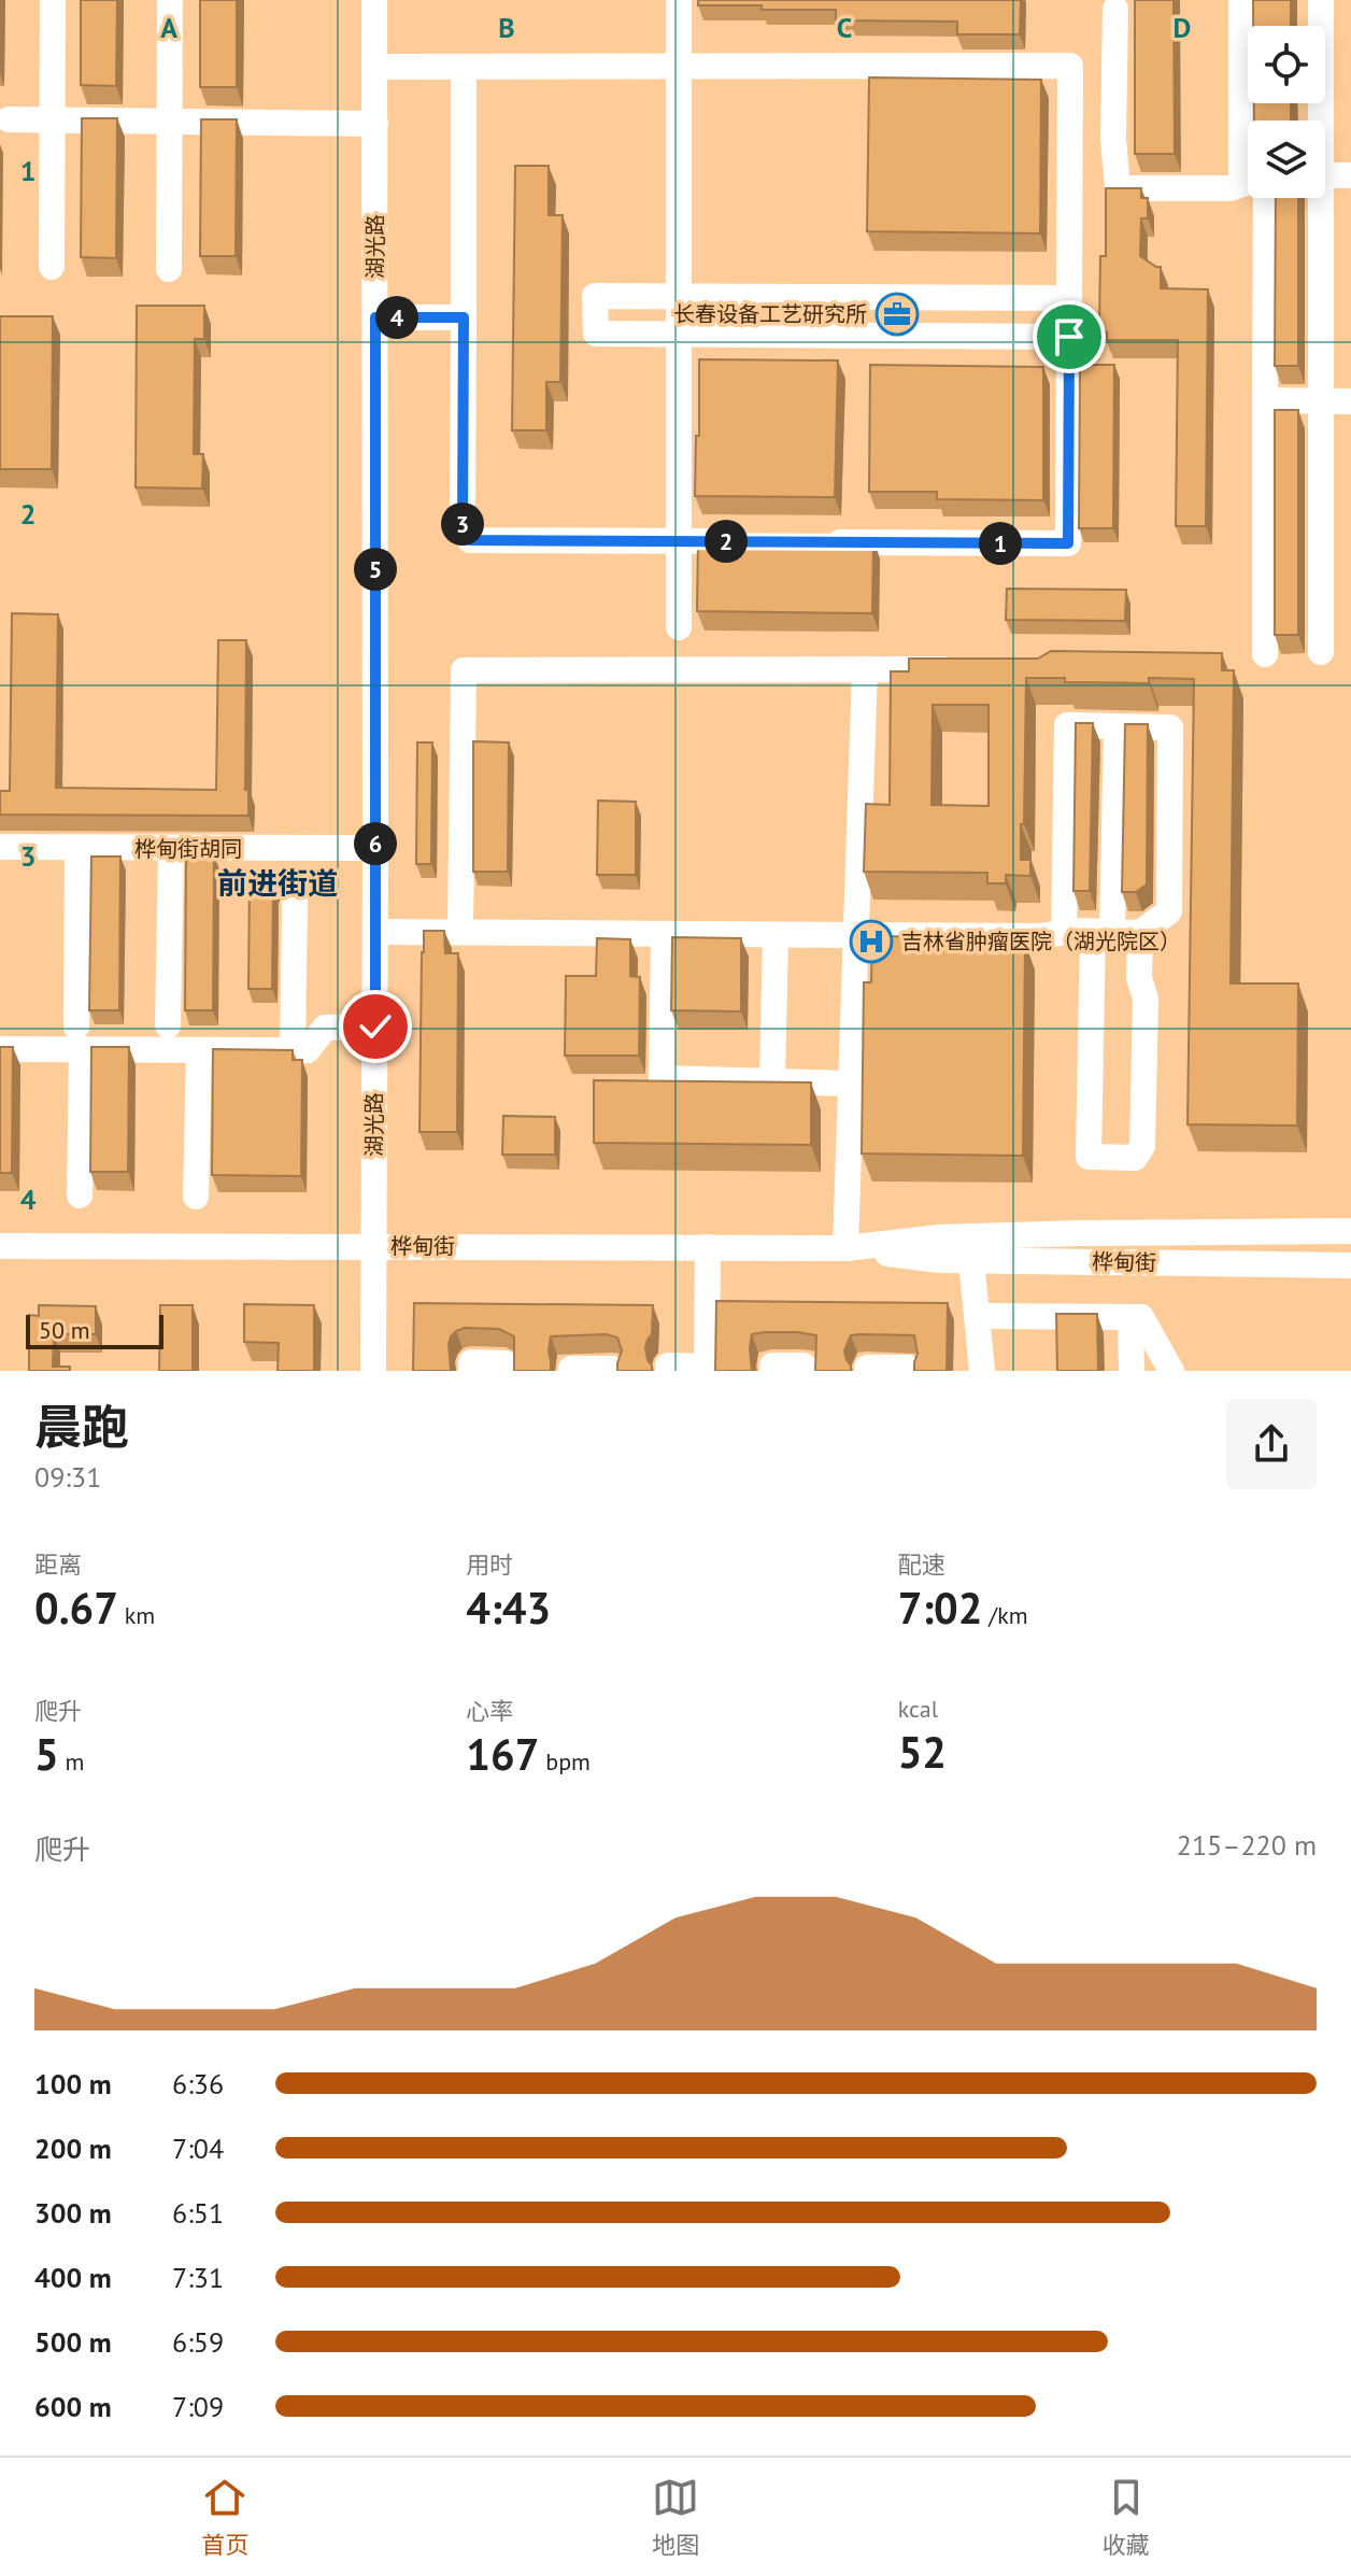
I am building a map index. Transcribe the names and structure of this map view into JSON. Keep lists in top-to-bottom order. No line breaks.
{"streets":{"street":["湖光路","桦甸街胡同","桦甸街"]},"crossings":[["湖光路","桦甸街胡同"],["湖光路","桦甸街"]],"districts":["前进街道"],"places":{"office":["长春设备工艺研究所"],"hospital":["吉林省肿瘤医院（湖光院区）"]},"scale_bar":"50 m","page":{"pins":["4","3","2","1","5","6"],"scale":"50 m","heading":["晨跑","09:31"],"stats":[["距离","0.67 km"],["用时","4:43"],["配速","7:02 /km"],["爬升","5 m"],["心率","167 bpm"],["kcal","52"]],"chart":["爬升","215–220 m"],"list":[{"name":"100 m","note":"6:36"},{"name":"200 m","note":"7:04"},{"name":"300 m","note":"6:51"},{"name":"400 m","note":"7:31"},{"name":"500 m","note":"6:59"},{"name":"600 m","note":"7:09"}],"tabs":["首页","地图","收藏"]},"grid":{"columns":["A","B","C","D"],"rows":["1","2","3","4"]}}
